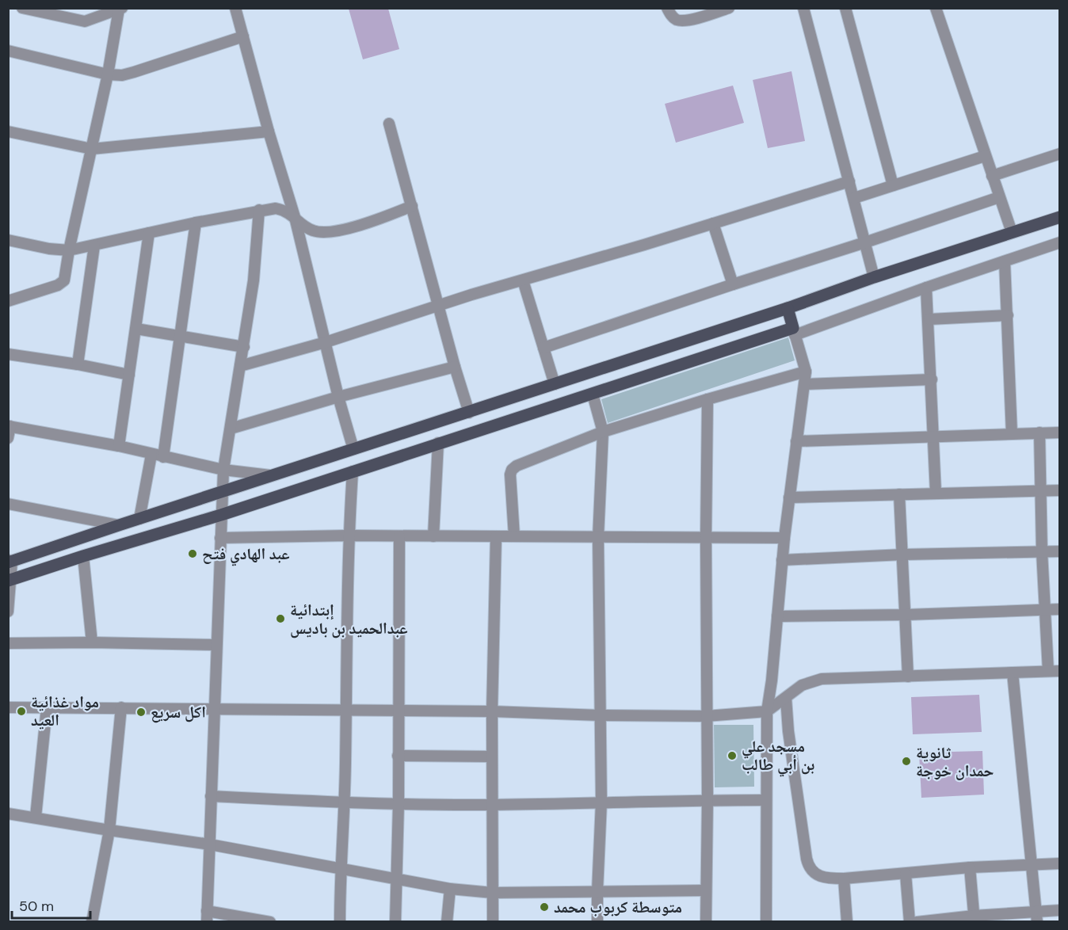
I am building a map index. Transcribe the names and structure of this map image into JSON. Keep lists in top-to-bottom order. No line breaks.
{"places":["عبد الهادي فتح","إبتدائية عبدالحميد بن باديس","مواد غذائية العيد","اكل سريع","مسجد علي بن أبي طالب","ثانوية حمدان خوجة","متوسطة كربوب محمد"],"scale_bar":"50 m"}
